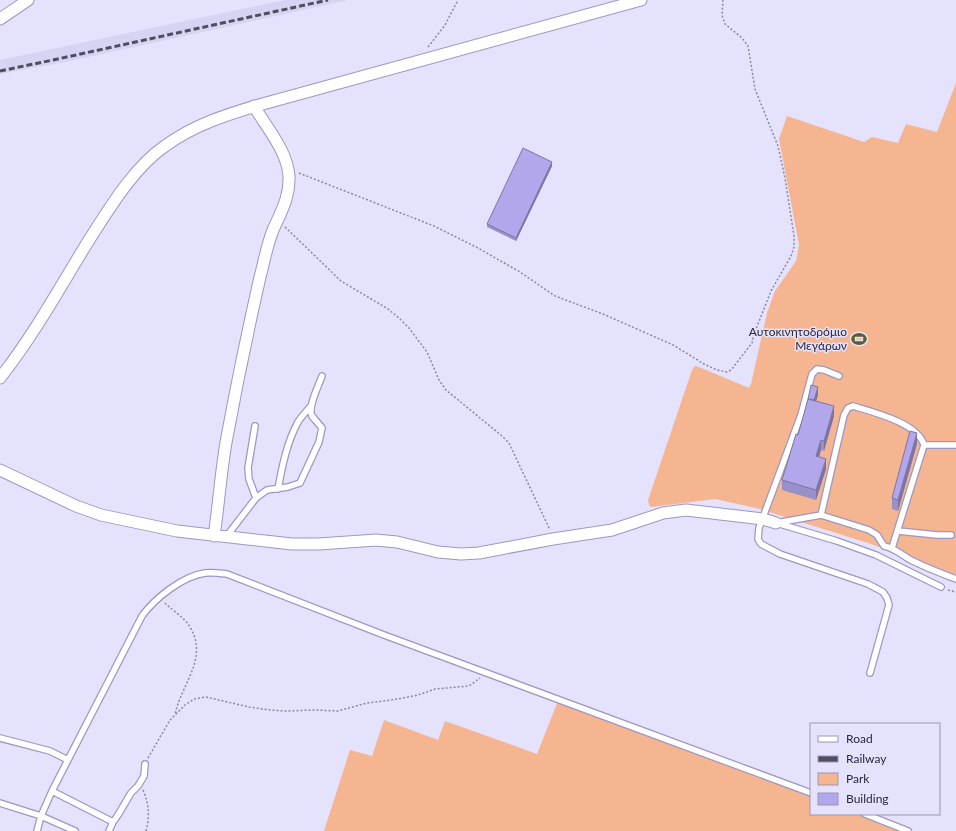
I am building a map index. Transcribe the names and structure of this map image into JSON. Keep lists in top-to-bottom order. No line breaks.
{"places":{"sports":["Αυτοκινητοδρόμιο Μεγάρων"]},"legend":["Road","Railway","Park","Building"]}
